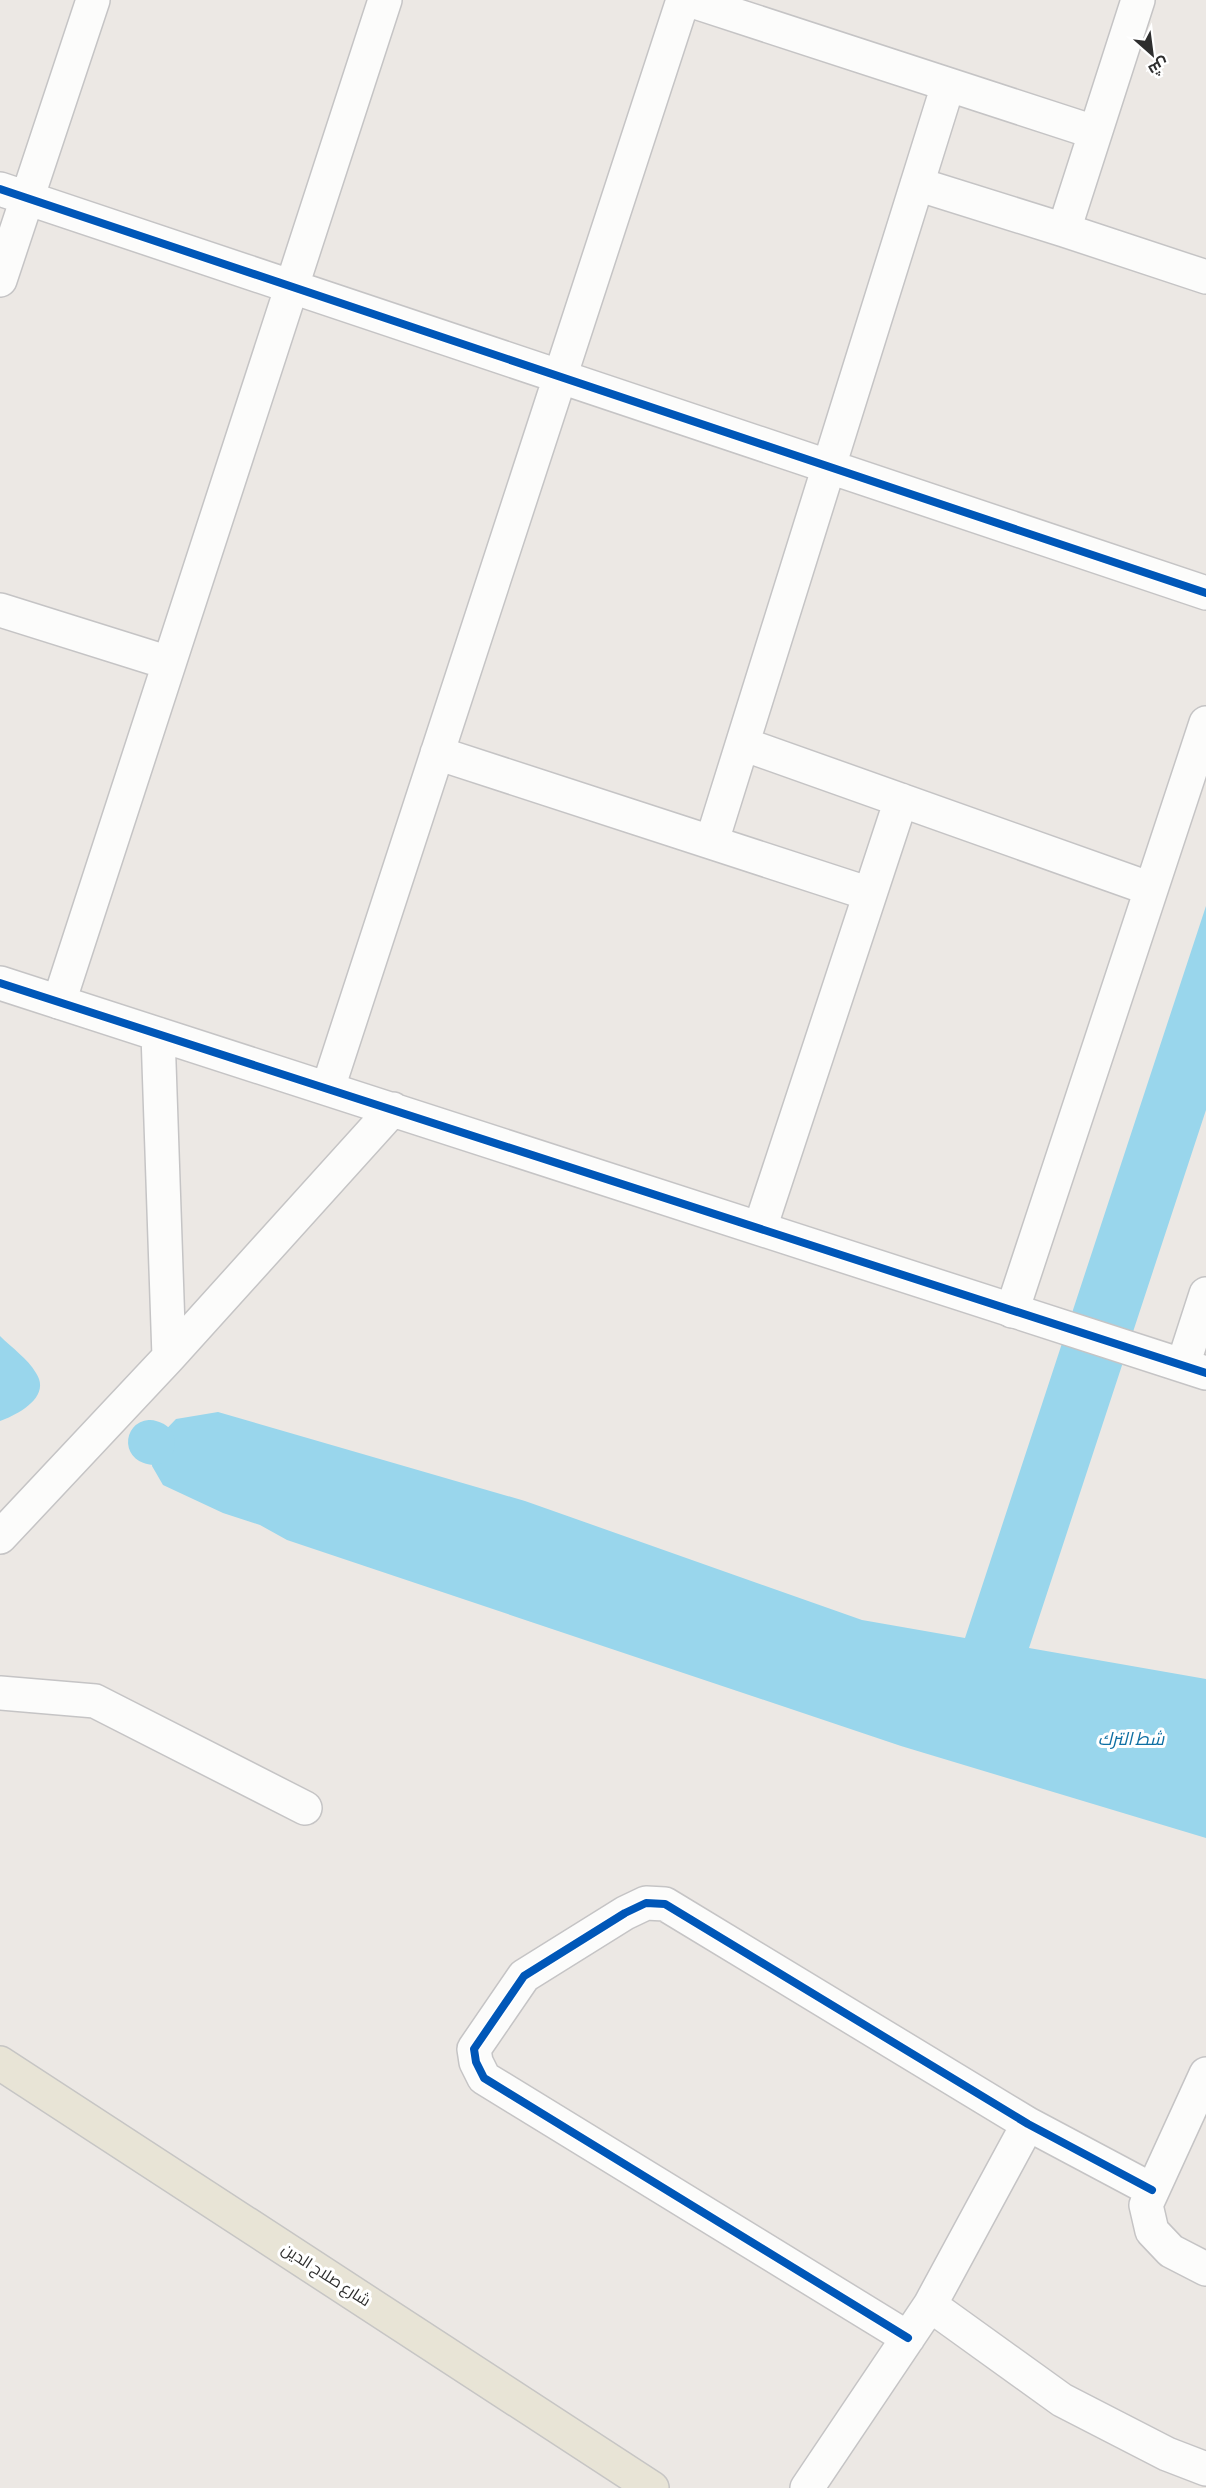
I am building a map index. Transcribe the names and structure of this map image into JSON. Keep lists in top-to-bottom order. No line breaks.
{"streets":{"main road":["شارع صلاح الدين"]},"water":["شط الترك"],"north":"bottom right"}
